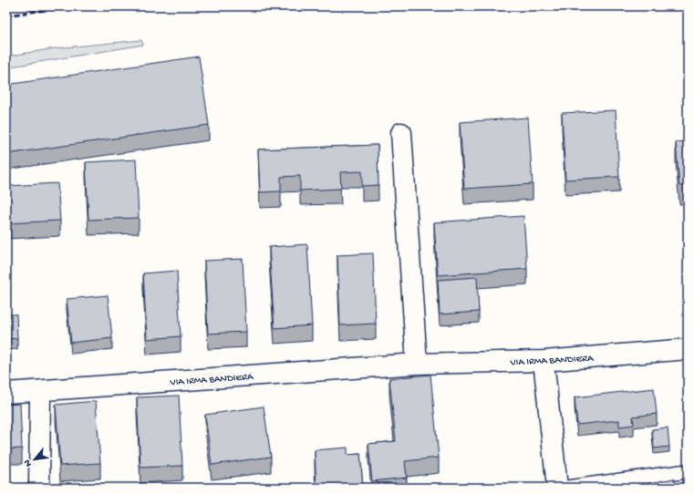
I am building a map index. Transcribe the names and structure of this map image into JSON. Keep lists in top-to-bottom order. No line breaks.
{"streets":{"street":["VIA IRMA BANDIERA"]},"north":"bottom left"}
